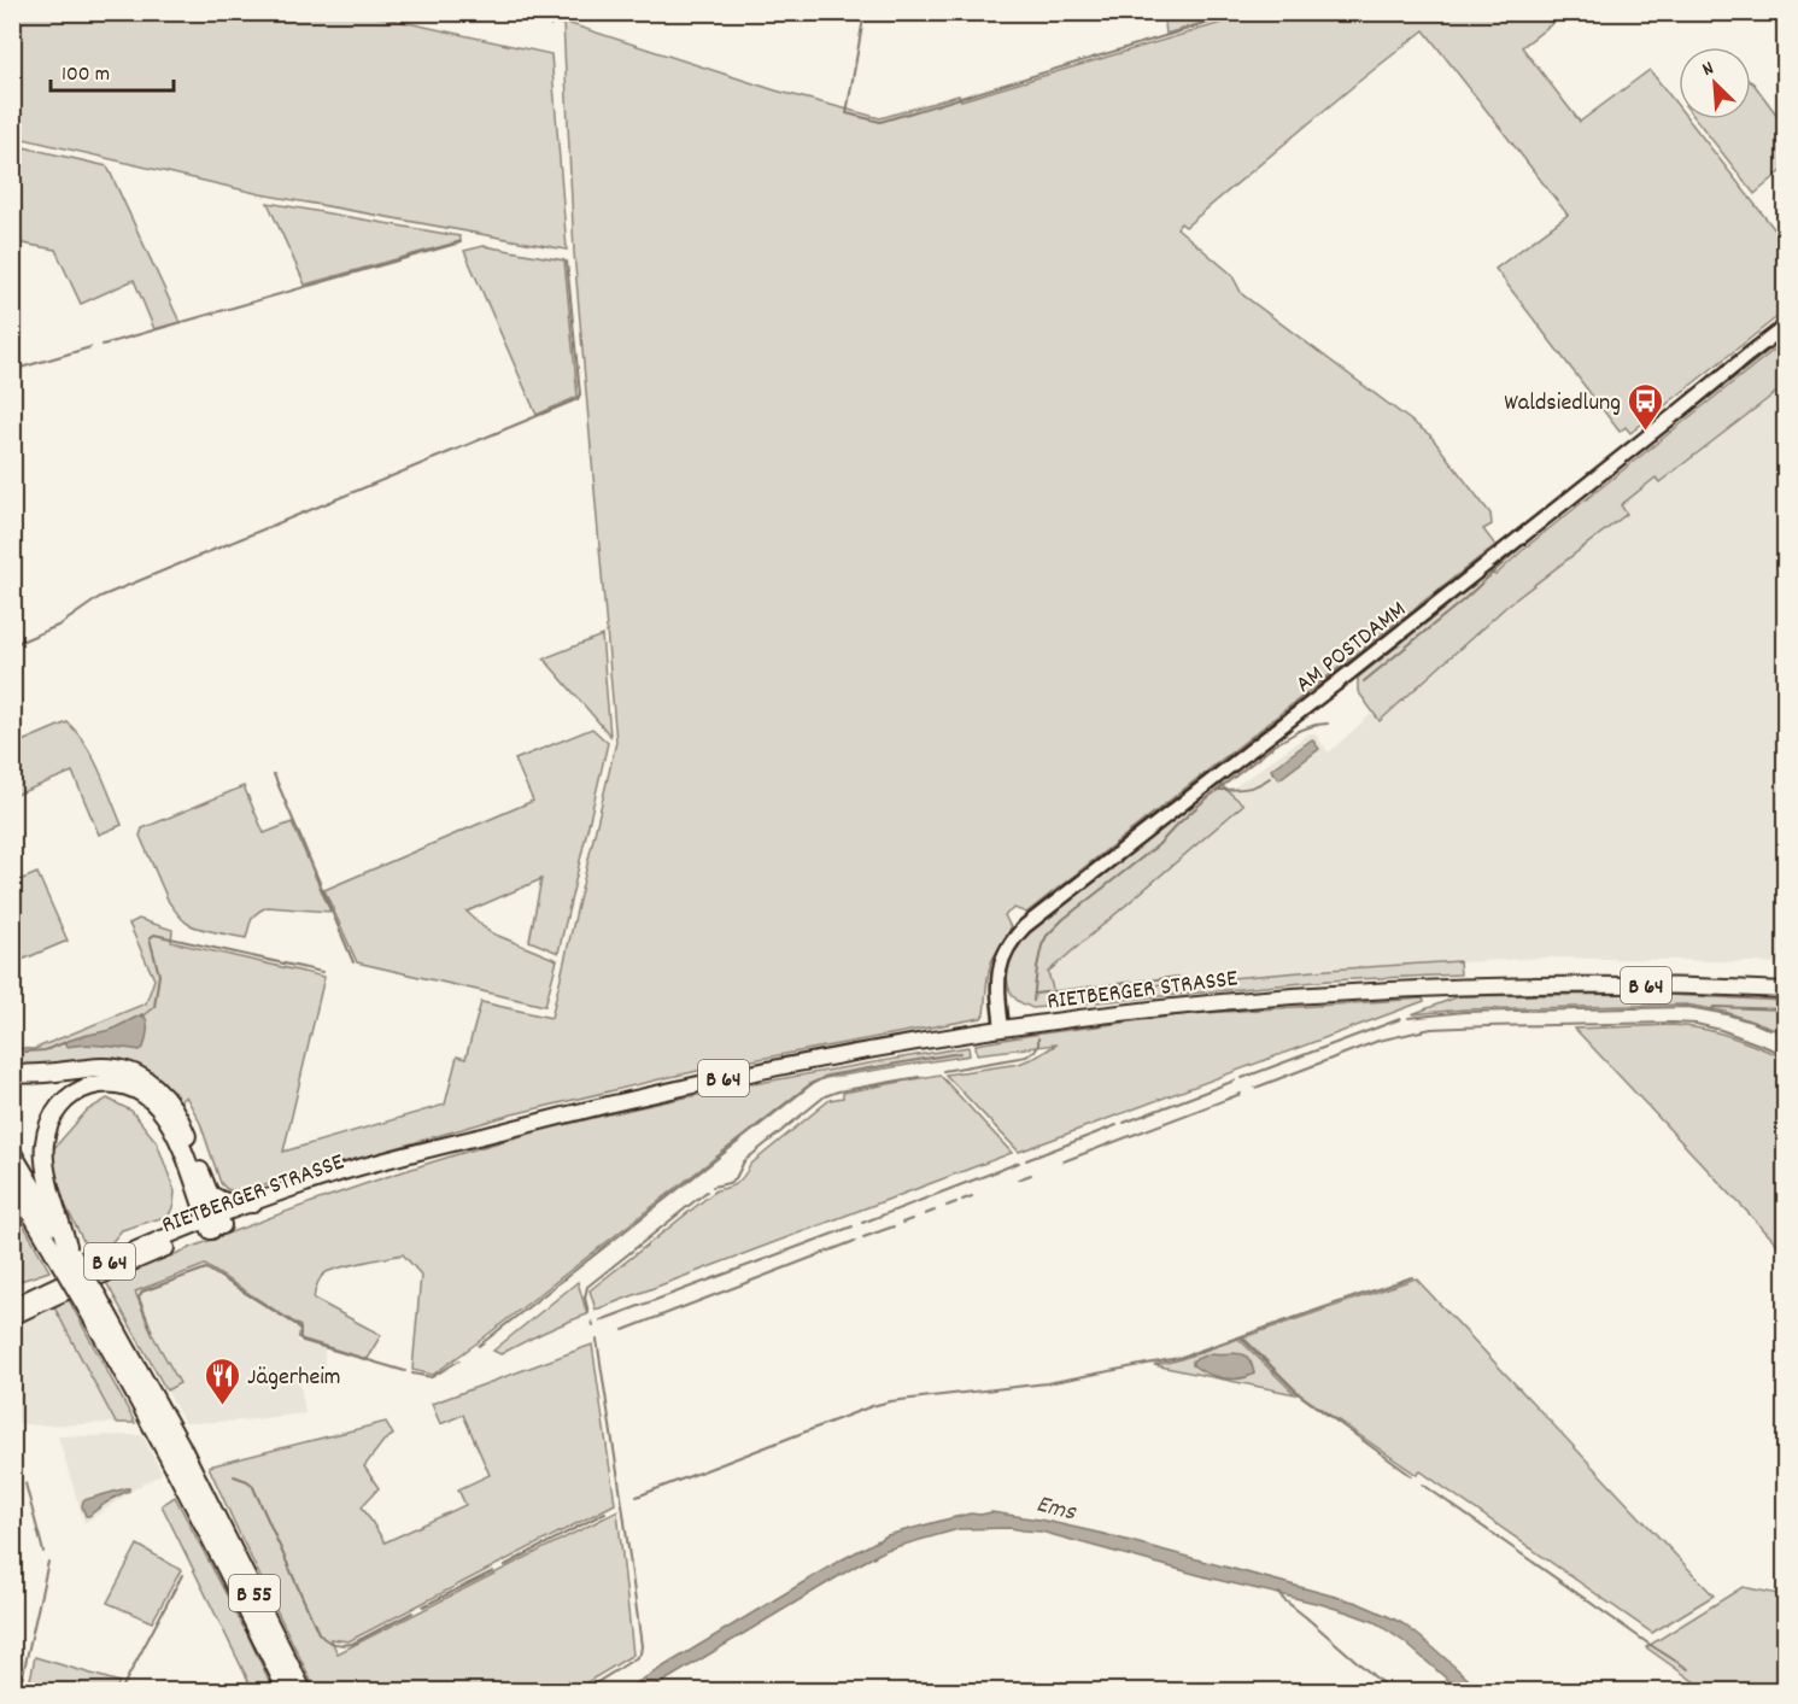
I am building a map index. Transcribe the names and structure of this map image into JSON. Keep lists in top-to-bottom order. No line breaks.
{"streets":{"highway":["B 64","B 55"],"main road":["RIETBERGER STRASSE"],"street":["AM POSTDAMM"]},"crossings":[["AM POSTDAMM","RIETBERGER STRASSE"],["B 64","RIETBERGER STRASSE"],["RIETBERGER STRASSE","B 55"]],"water":["Ems"],"places":{"bus stop":["Waldsiedlung"],"restaurant":["Jägerheim"]},"scale_bar":"100 m","north":"top left"}
